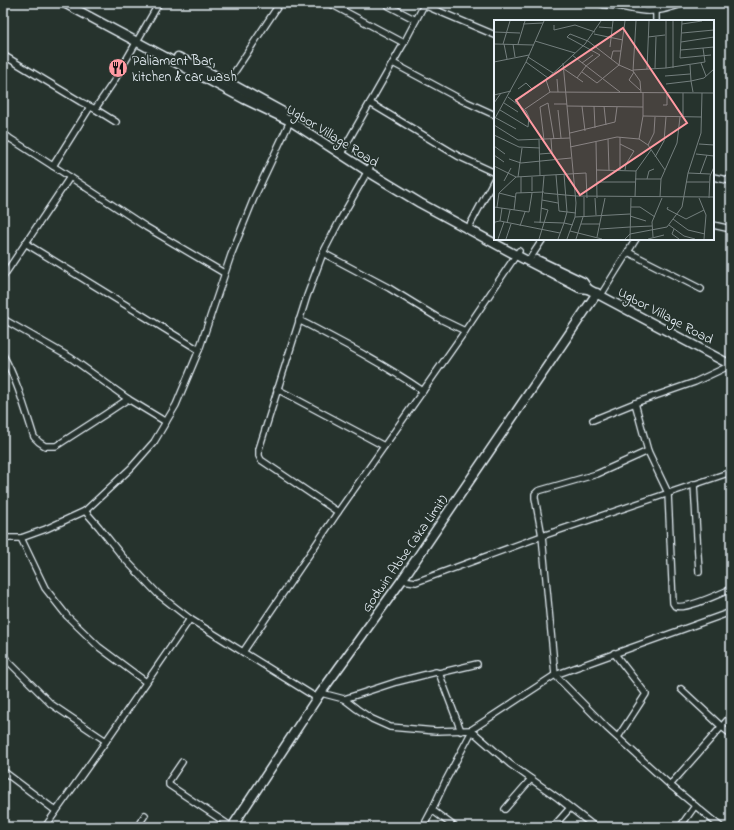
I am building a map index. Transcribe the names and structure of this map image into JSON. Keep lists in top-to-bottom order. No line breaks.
{"streets":{"street":["Ugbor Village Road","Godwin Abbe (aka Limit)"]},"crossings":[["Ugbor Village Road","Godwin Abbe (aka Limit)"]],"places":{"restaurant":["Paliament Bar, kitchen & car wash"]}}
